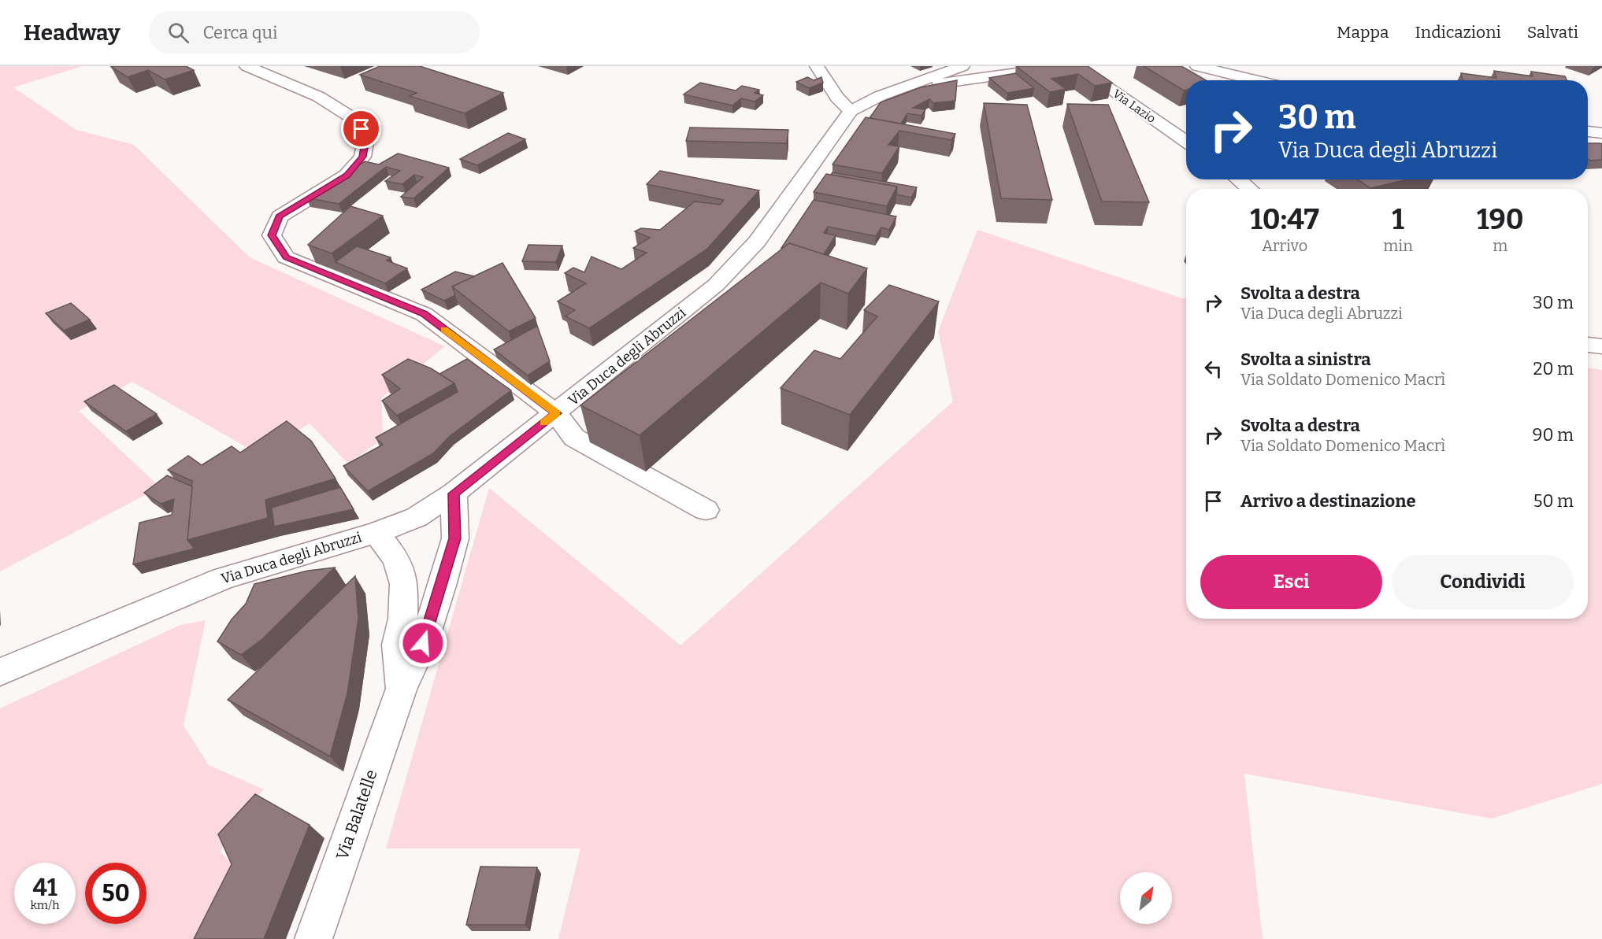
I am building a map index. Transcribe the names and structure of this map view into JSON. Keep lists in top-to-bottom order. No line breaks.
{"streets":{"main road":["Via Lazio","Via Duca degli Abruzzi","Via Balatelle"]},"crossings":[["Via Duca degli Abruzzi","Via Balatelle"]],"north":"top right","page":{"header":"Headway","search":"Cerca qui","nav":["Mappa","Indicazioni","Salvati"],"turn":["30 m","Via Duca degli Abruzzi"],"eta":["10:47","Arrivo","1","min","190","m"],"list":[{"name":"Svolta a destra","note":"Via Duca degli Abruzzi","value":"30 m"},{"name":"Svolta a sinistra","note":"Via Soldato Domenico Macrì","value":"20 m"},{"name":"Svolta a destra","note":"Via Soldato Domenico Macrì","value":"90 m"},{"name":"Arrivo a destinazione","value":"50 m"}],"buttons":["Esci","Condividi"],"speed":"41 km/h","limit":"50"}}
